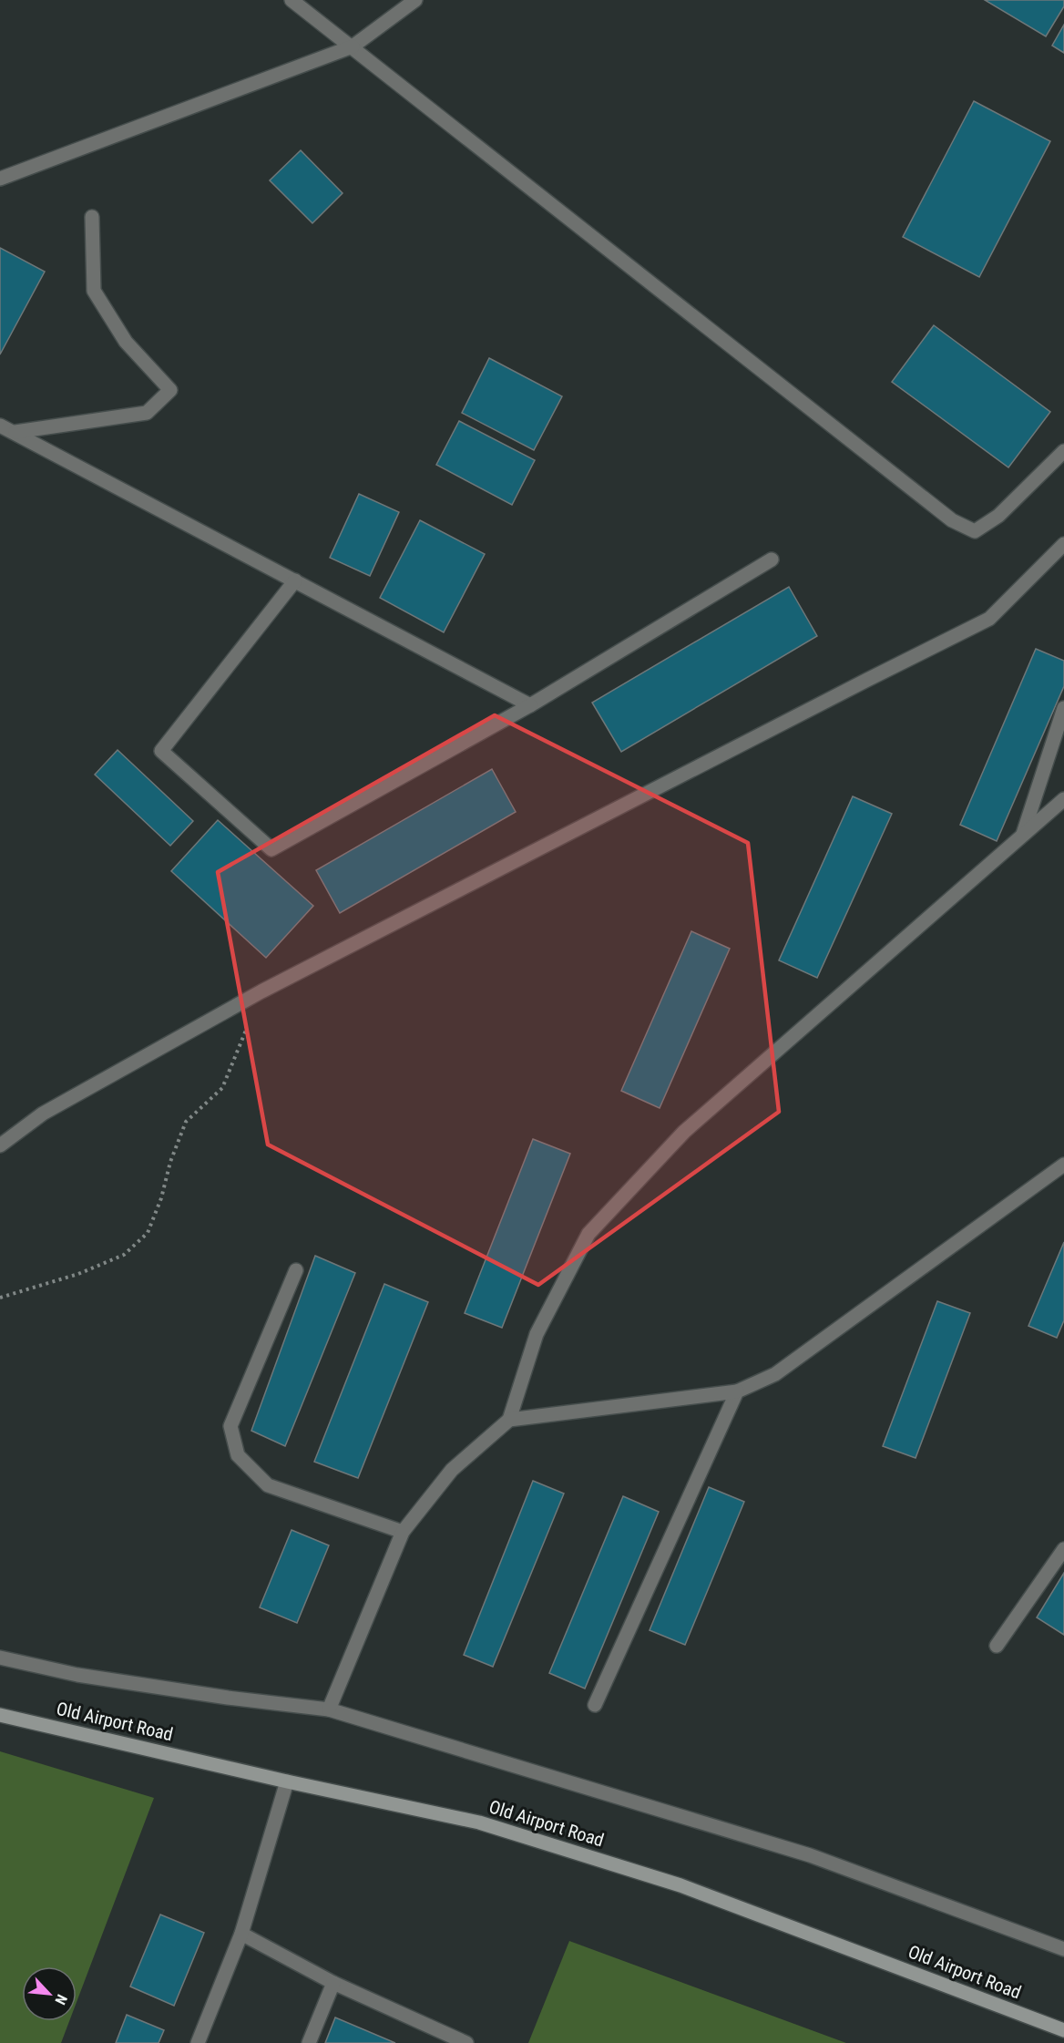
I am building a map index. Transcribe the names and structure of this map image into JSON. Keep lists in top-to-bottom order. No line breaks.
{"streets":{"main road":["Old Airport Road"]},"north":"bottom right"}
